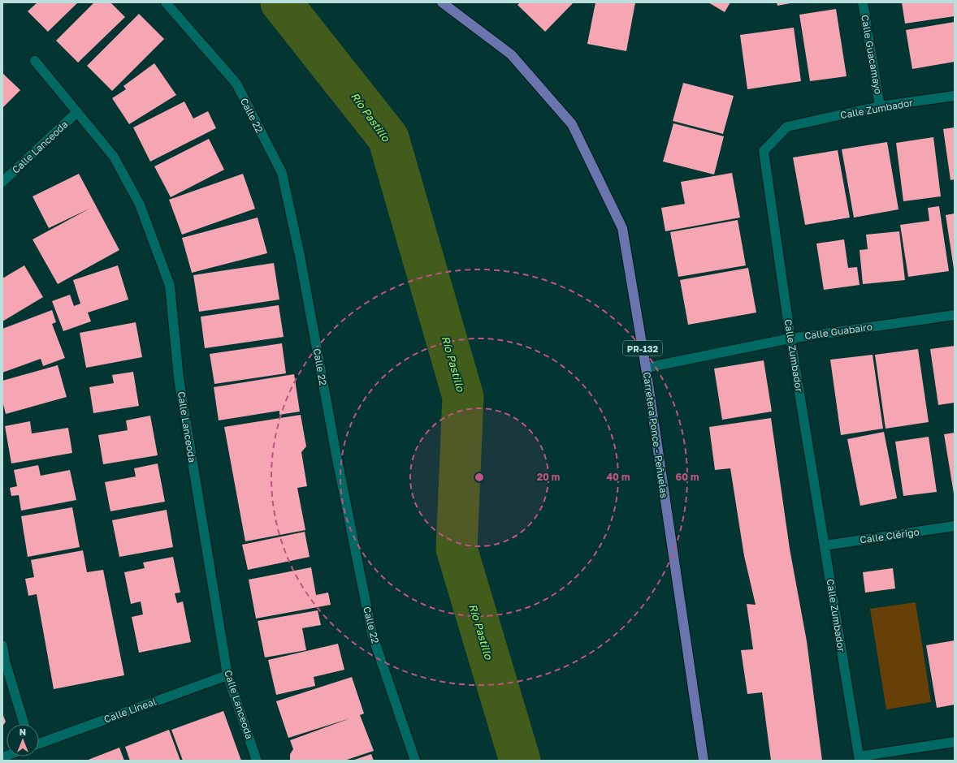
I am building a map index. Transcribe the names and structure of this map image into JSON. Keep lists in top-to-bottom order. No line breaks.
{"streets":{"main road":["PR-132","Carretera Ponce - Peñuelas"],"street":["Calle Guacamayo","Calle Zumbador","Calle 22","Calle Lanceoda","Calle Guabairo","Calle Clérigo","Calle Lineal"]},"crossings":[["Calle Guacamayo","Calle Zumbador"],["Calle Zumbador","Calle Guabairo"],["Calle Zumbador","Calle Clérigo"],["Calle Lanceoda","Calle Lineal"],["Calle Guabairo","Carretera Ponce - Peñuelas"]],"water":["Río Pastillo"],"north":"top","rings":["20 m","40 m","60 m"]}
